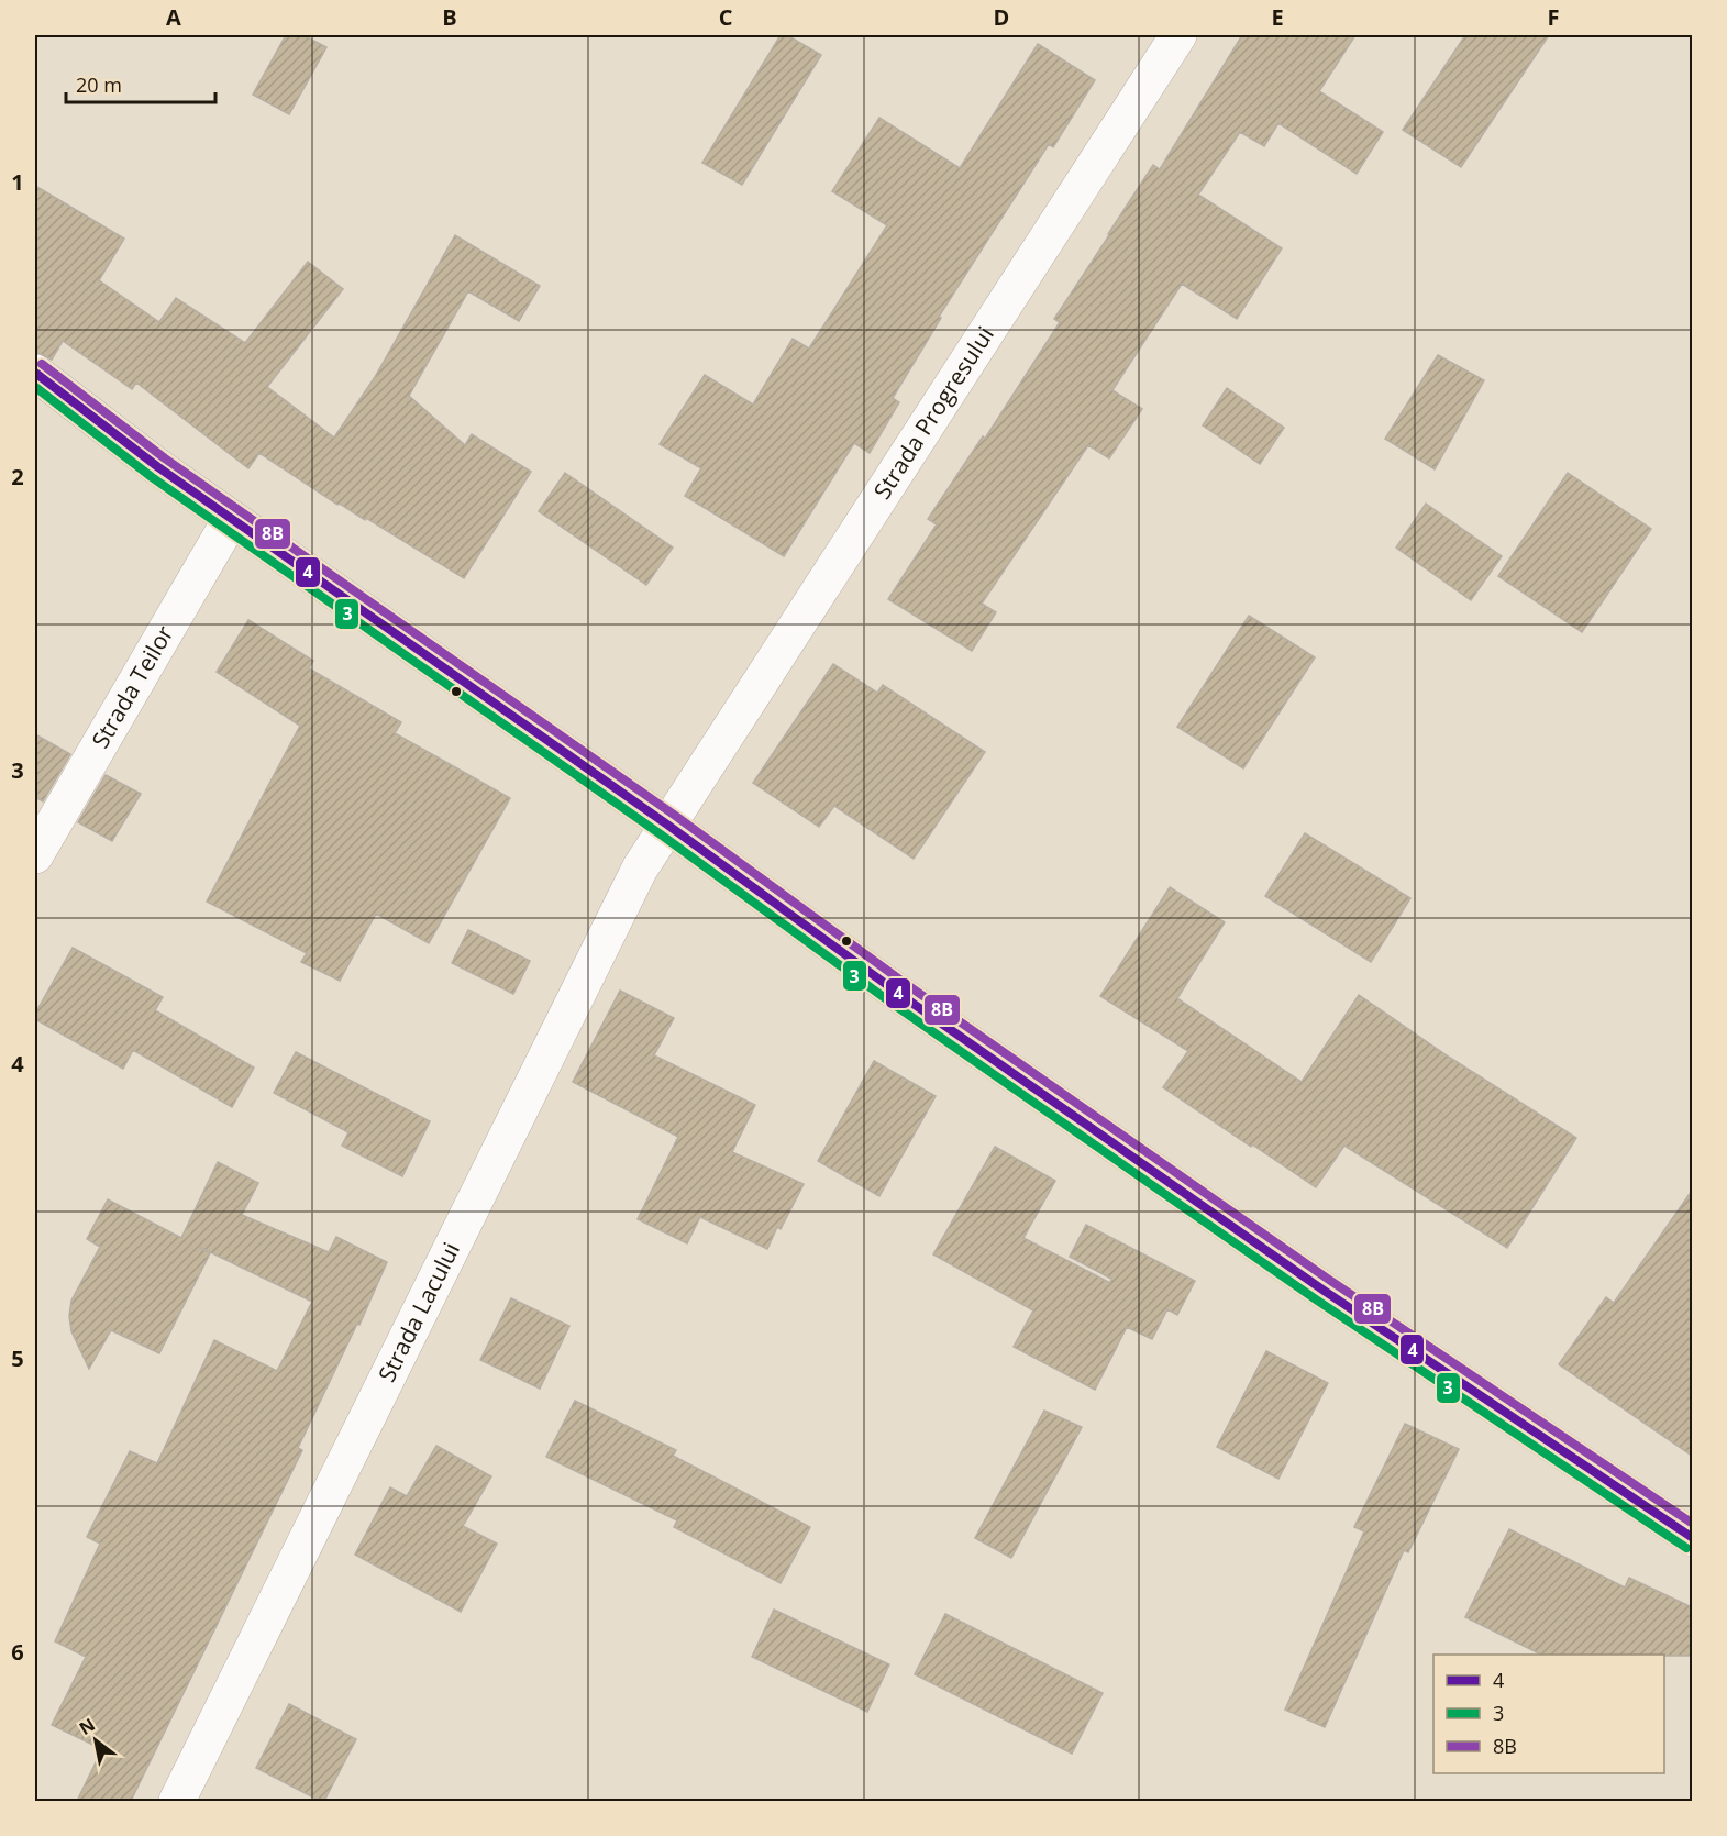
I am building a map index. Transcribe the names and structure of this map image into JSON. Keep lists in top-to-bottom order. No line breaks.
{"streets":{"street":["Strada Progresului","Strada Teilor","Strada Lacului"]},"crossings":[["Strada Progresului","Strada Lacului"]],"lines":["transit line 8B","transit line 4","transit line 3"],"legend":["4","3","8B"],"scale_bar":"20 m","north":"top left","grid":{"columns":["A","B","C","D","E","F"],"rows":["1","2","3","4","5","6"]}}
